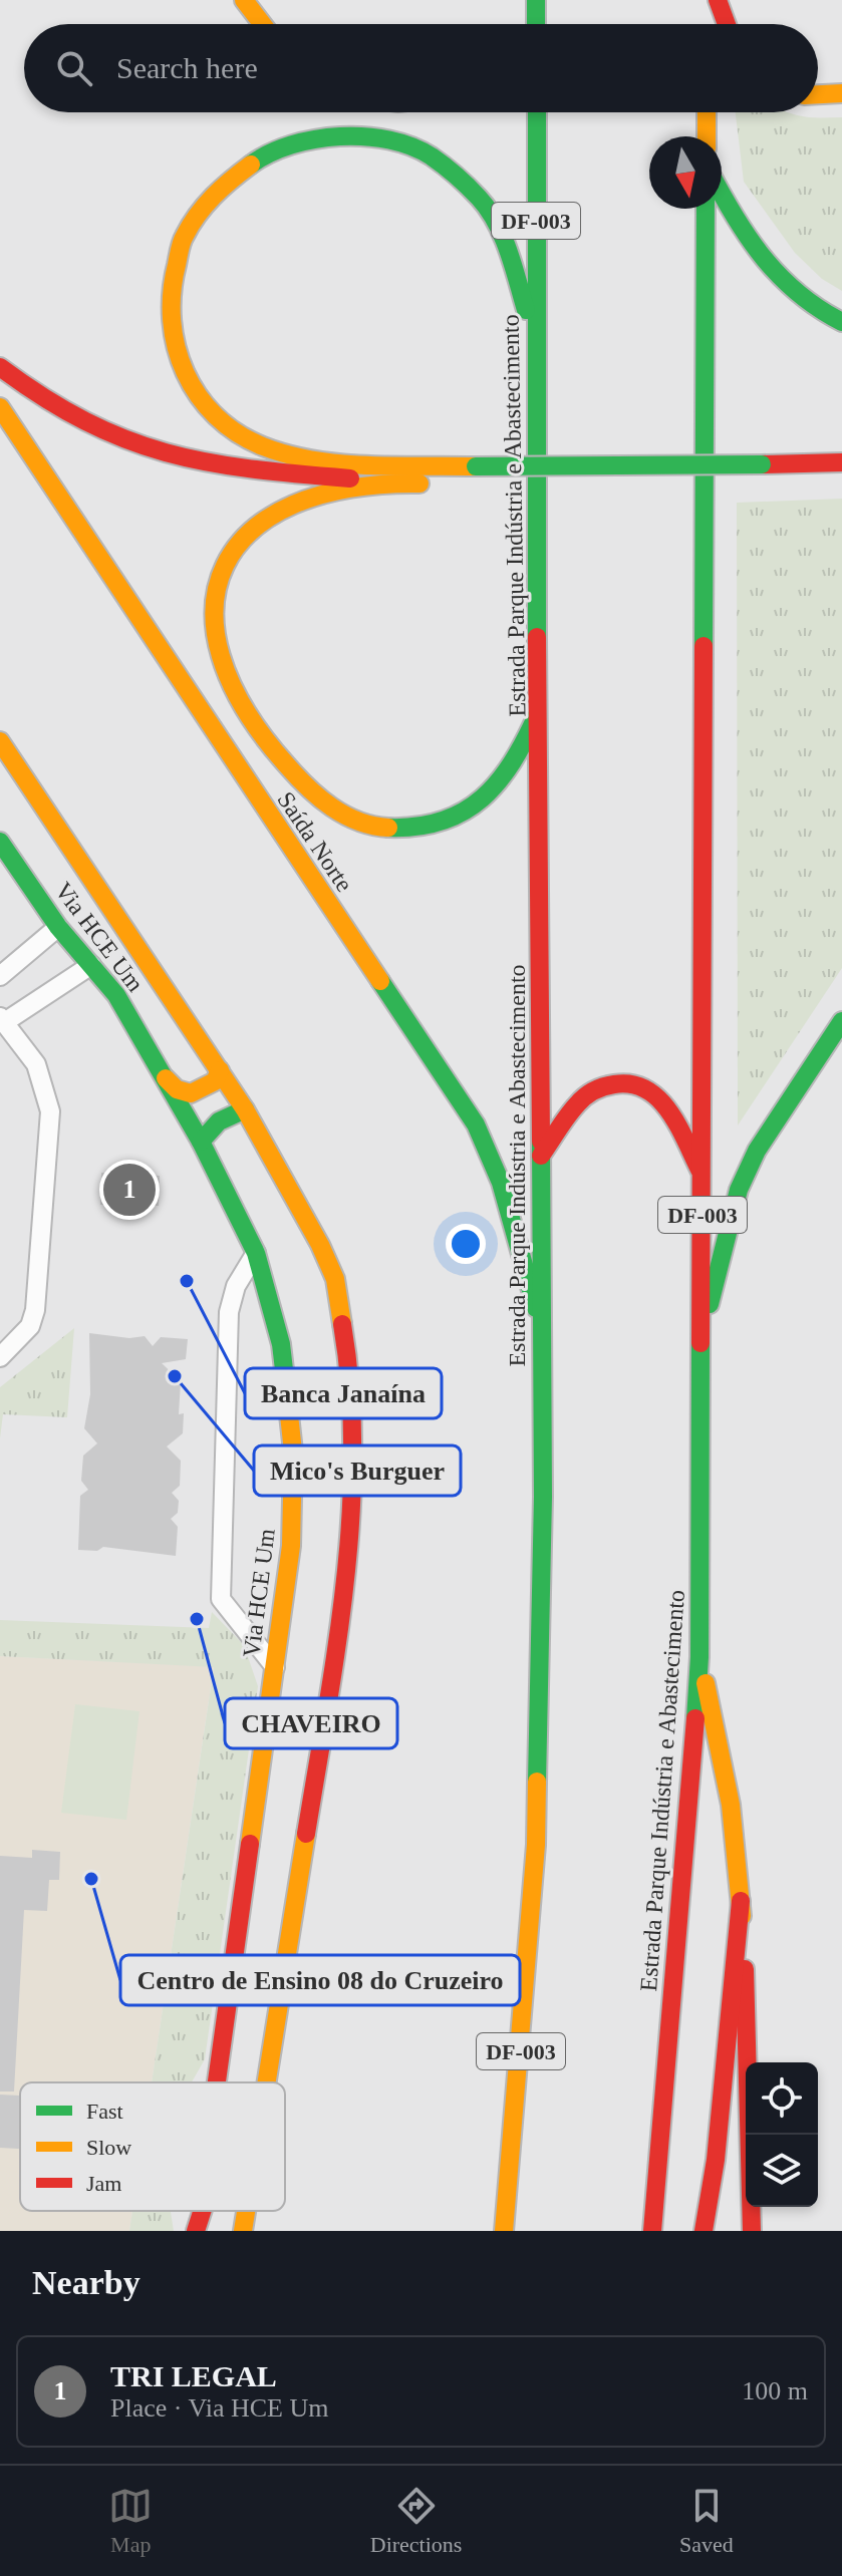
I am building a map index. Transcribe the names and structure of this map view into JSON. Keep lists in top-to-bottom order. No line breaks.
{"streets":{"main road":["DF-003","Estrada Parque Indústria e Abastecimento","Saída Norte","Via HCE Um"]},"crossings":[["Estrada Parque Indústria e Abastecimento","Saída Norte"]],"places":["Banca Janaína","Mico's Burguer","CHAVEIRO","Centro de Ensino 08 do Cruzeiro"],"legend":["Fast","Slow","Jam"],"north":"bottom","page":{"search":"Search here","pins":"1","heading":"Nearby","list":[{"mark":"1","name":"TRI LEGAL","note":"Place · Via HCE Um","value":"100 m"}],"nav":["Map","Directions","Saved"]}}
